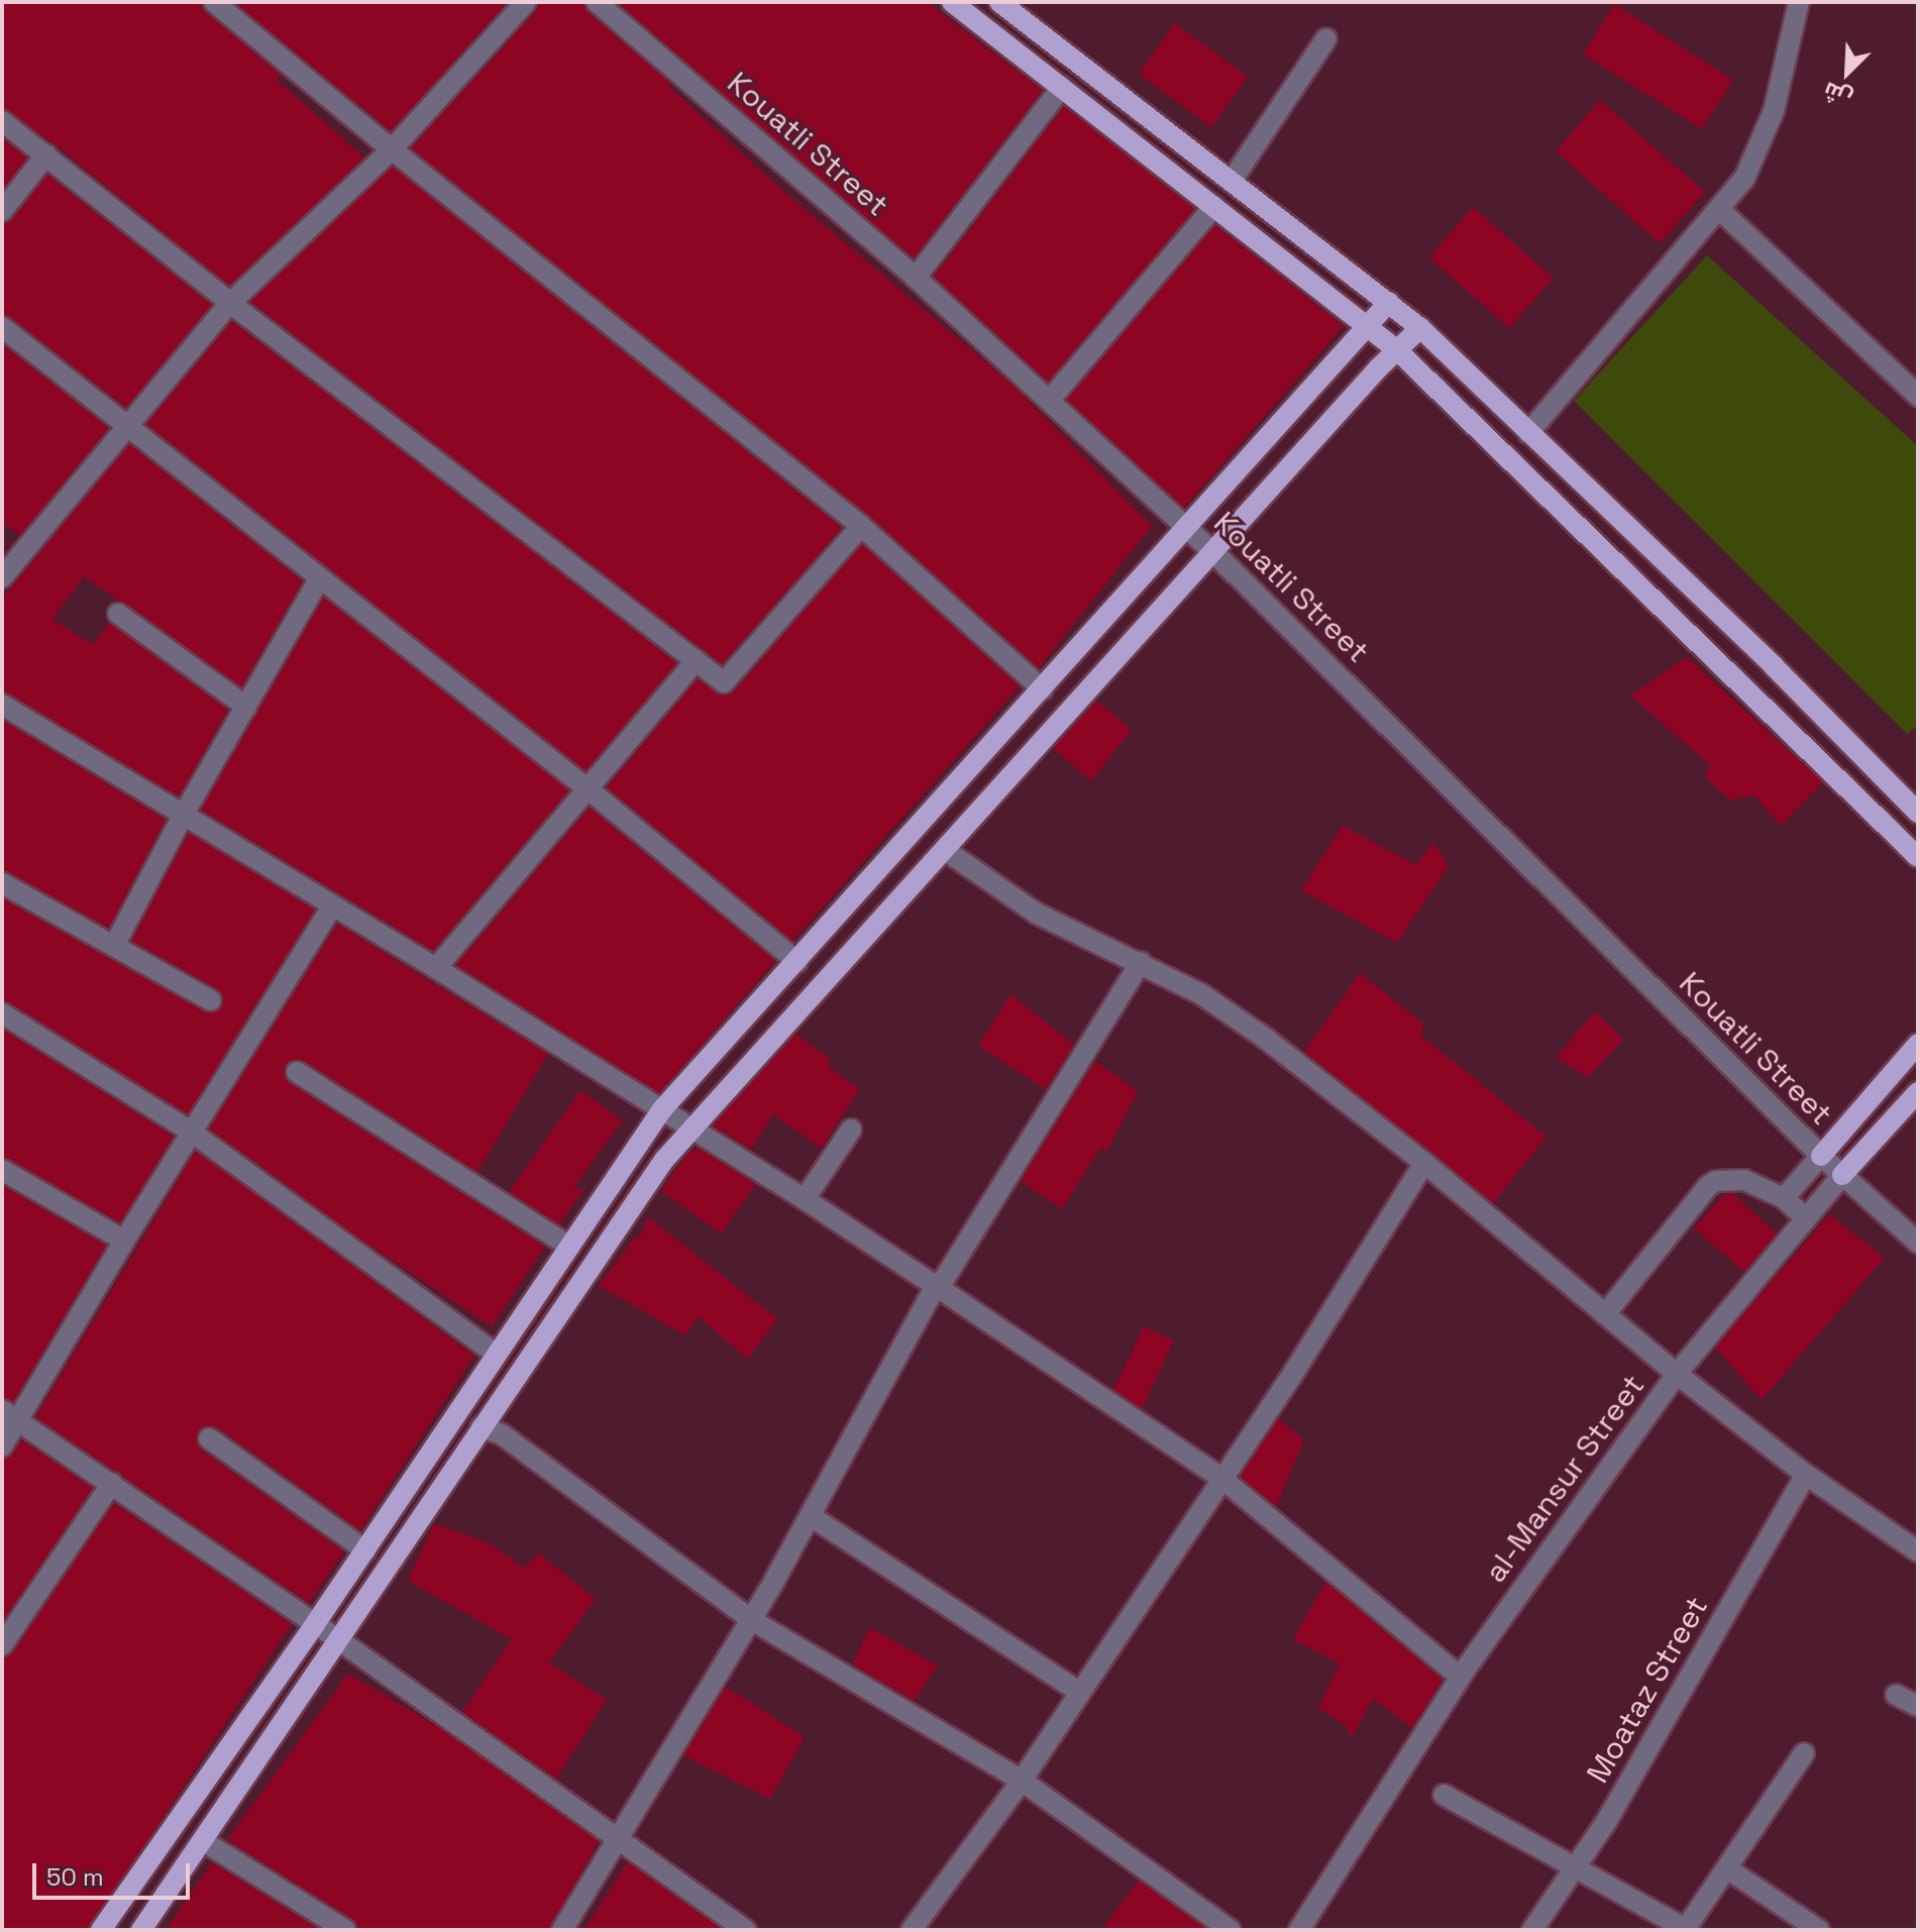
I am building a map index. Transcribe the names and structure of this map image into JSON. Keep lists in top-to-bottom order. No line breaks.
{"streets":{"main road":["al-Mansur Street"],"street":["Kouatli Street","Moataz Street"]},"crossings":[["Kouatli Street","al-Mansur Street"]],"scale_bar":"50 m","north":"bottom left"}
